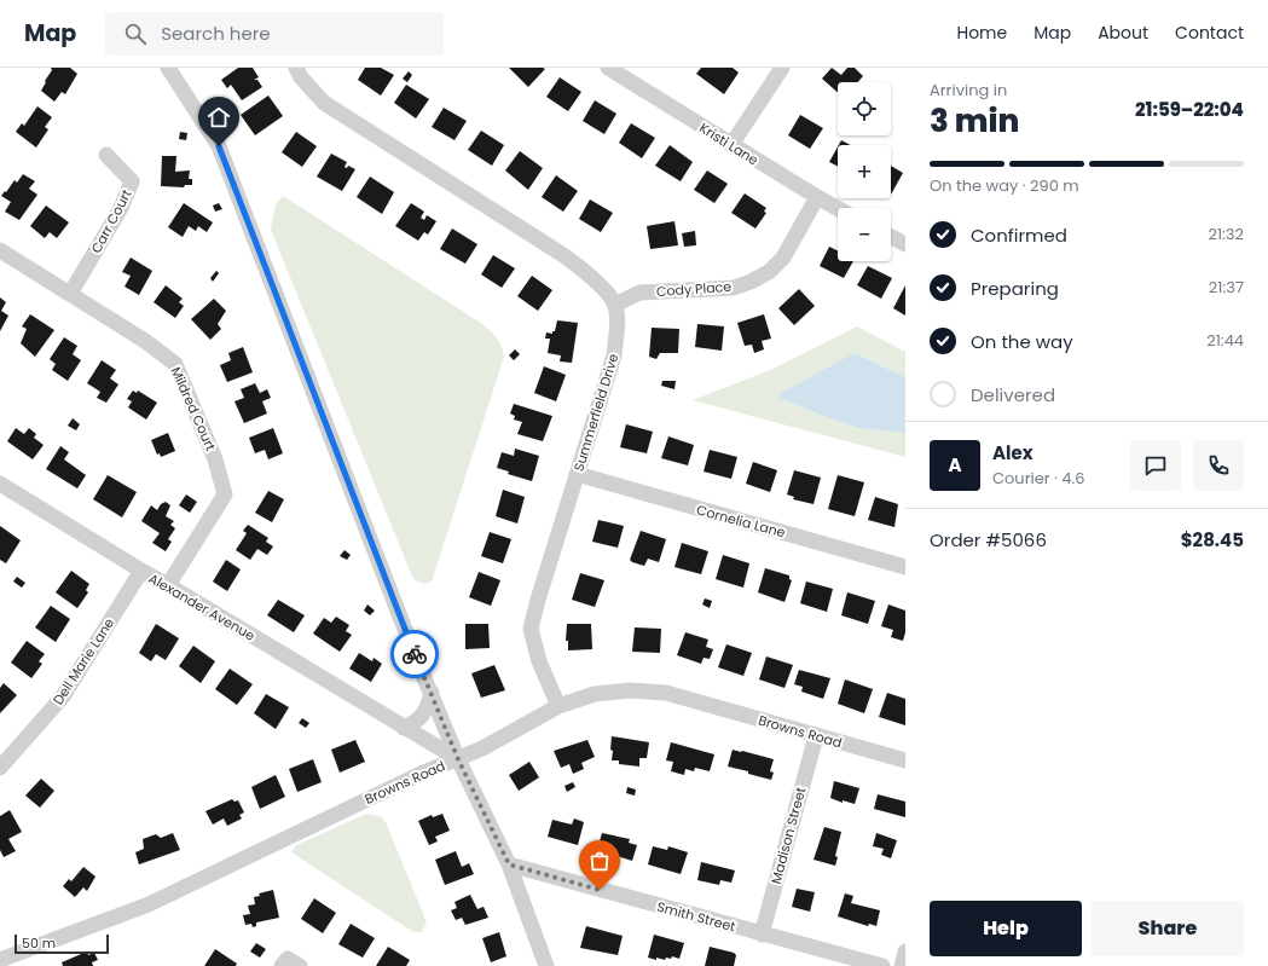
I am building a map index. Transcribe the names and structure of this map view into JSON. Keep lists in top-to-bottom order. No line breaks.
{"streets":{"street":["Kristi Lane","Carr Court","Cody Place","Mildred Court","Summerfield Drive","Cornelia Lane","Alexander Avenue","Dell Marie Lane","Browns Road","Madison Street","Smith Street"]},"crossings":[["Kristi Lane","Cody Place"],["Carr Court","Mildred Court"],["Cody Place","Summerfield Drive"],["Mildred Court","Alexander Avenue"],["Summerfield Drive","Cornelia Lane"],["Summerfield Drive","Browns Road"],["Alexander Avenue","Dell Marie Lane"],["Alexander Avenue","Browns Road"],["Browns Road","Madison Street"],["Madison Street","Smith Street"]],"scale_bar":"50 m","page":{"header":"Map","search":"Search here","nav":["Home","Map","About","Contact"],"heading":["3 min","Arriving in","21:59–22:04"],"panel":["Alex","Courier · 4.6","Order #5066","$28.45"],"map_buttons":["+","−"],"bar":"On the way · 290 m","list":[["Confirmed","21:32"],["Preparing","21:37"],["On the way","21:44"],"Delivered"],"round":"A","buttons":["Help","Share"],"scale":"50 m"}}
